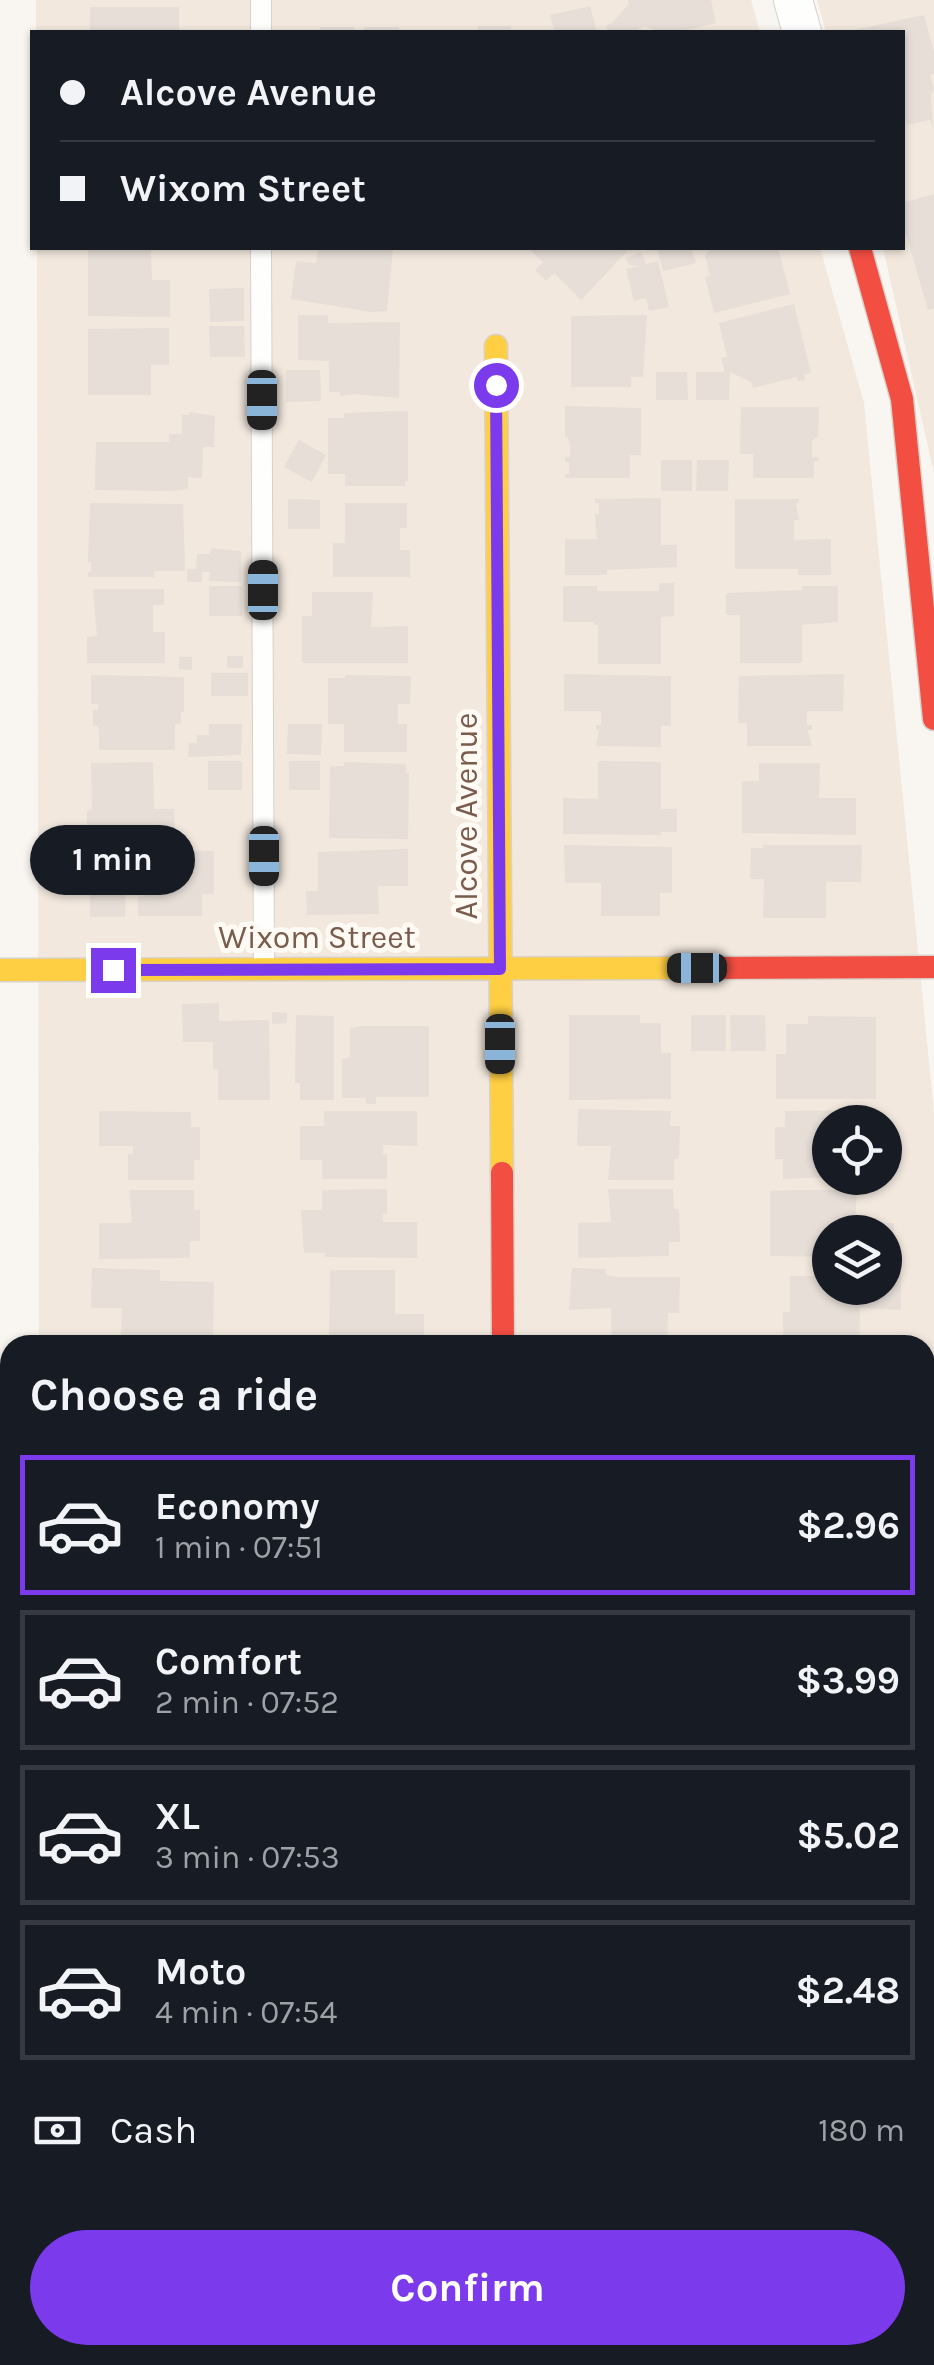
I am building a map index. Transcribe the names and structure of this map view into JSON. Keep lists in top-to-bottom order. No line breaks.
{"streets":{"street":["Alcove Avenue","Wixom Street"]},"crossings":[["Alcove Avenue","Wixom Street"]],"page":{"banner":["Alcove Avenue","Wixom Street"],"bubble":"1 min","heading":"Choose a ride","list":[{"name":"Economy","note":"1 min · 07:51","value":"$2.96"},{"name":"Comfort","note":"2 min · 07:52","value":"$3.99"},{"name":"XL","note":"3 min · 07:53","value":"$5.02"},{"name":"Moto","note":"4 min · 07:54","value":"$2.48"}],"pay":["Cash","180 m"],"buttons":"Confirm"}}
